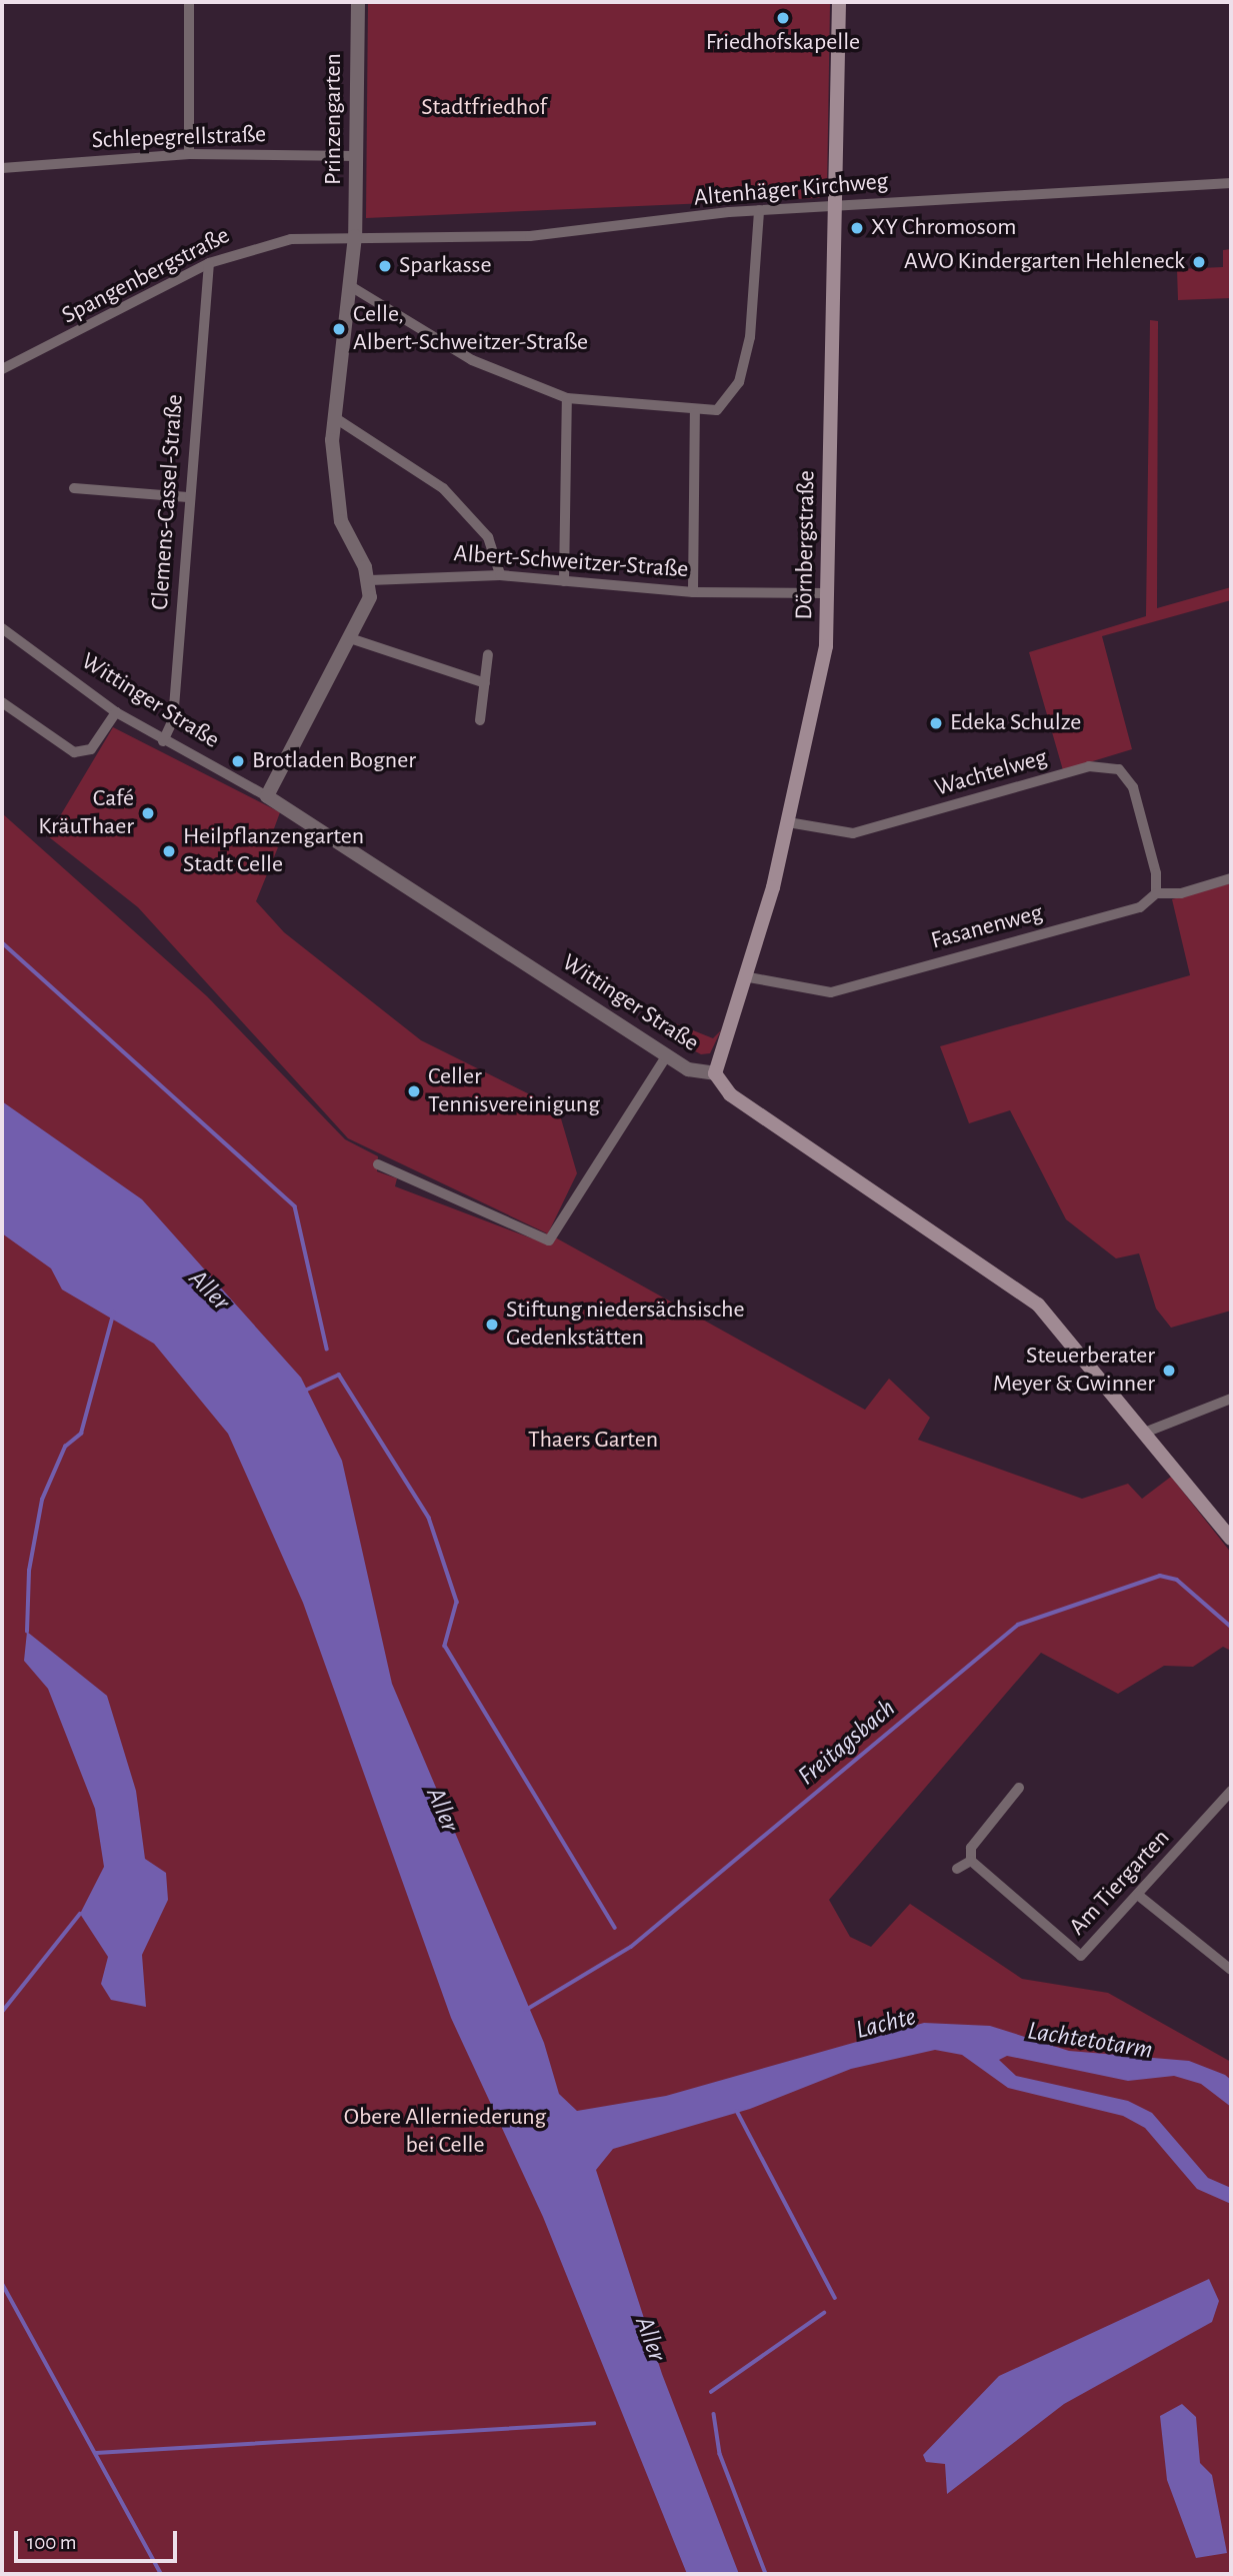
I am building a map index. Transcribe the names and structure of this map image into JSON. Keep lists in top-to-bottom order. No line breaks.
{"streets":{"main road":["Dörnbergstraße","Wittinger Straße"],"street":["Prinzengarten","Schlepegrellstraße","Altenhäger Kirchweg","Spangenbergstraße","Clemens-Cassel-Straße","Albert-Schweitzer-Straße","Wachtelweg","Fasanenweg","Am Tiergarten"]},"crossings":[["Prinzengarten","Schlepegrellstraße"],["Prinzengarten","Altenhäger Kirchweg"],["Prinzengarten","Spangenbergstraße"],["Altenhäger Kirchweg","Spangenbergstraße"],["Altenhäger Kirchweg","Dörnbergstraße"],["Spangenbergstraße","Clemens-Cassel-Straße"],["Clemens-Cassel-Straße","Wittinger Straße"],["Dörnbergstraße","Albert-Schweitzer-Straße"],["Dörnbergstraße","Wittinger Straße"],["Dörnbergstraße","Wachtelweg"],["Dörnbergstraße","Fasanenweg"],["Wachtelweg","Fasanenweg"]],"water":["Aller","Freitagsbach","Lachte","Lachtetotarm"],"parks":["Stadtfriedhof","Thaers Garten","Obere Allerniederung bei Celle"],"places":["Friedhofskapelle","XY Chromosom","AWO Kindergarten Hehleneck","Sparkasse","Celle, Albert-Schweitzer-Straße","Edeka Schulze","Brotladen Bogner","Café KräuThaer","Heilpflanzengarten Stadt Celle","Celler Tennisvereinigung","Stiftung niedersächsische Gedenkstätten","Steuerberater Meyer & Gwinner"],"scale_bar":"100 m"}
